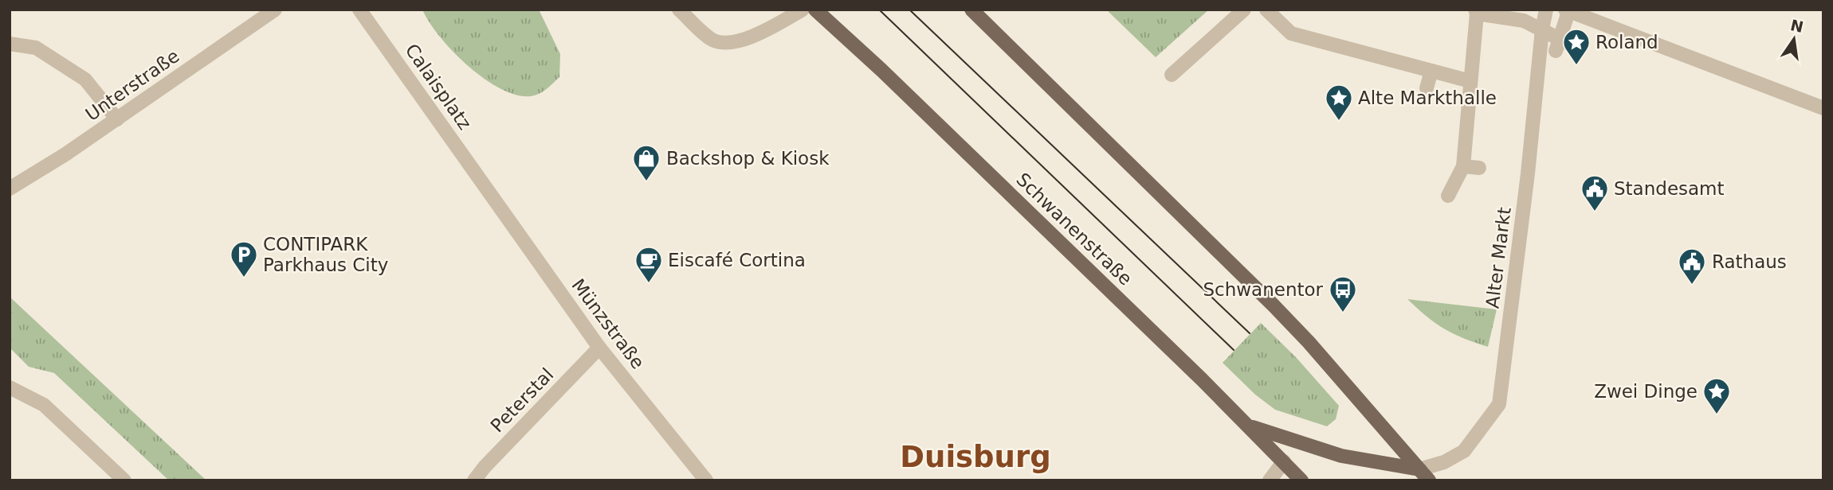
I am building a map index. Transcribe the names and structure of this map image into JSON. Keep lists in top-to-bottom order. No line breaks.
{"streets":{"main road":["Schwanenstraße"],"street":["Unterstraße","Calaisplatz","Alter Markt","Münzstraße","Peterstal"]},"crossings":[["Calaisplatz","Münzstraße"],["Münzstraße","Peterstal"]],"districts":["Duisburg"],"places":{"place":["Roland","Alte Markthalle","Zwei Dinge"],"shop":["Backshop & Kiosk"],"public building":["Standesamt","Rathaus"],"parking":["CONTIPARK Parkhaus City"],"cafe":["Eiscafé Cortina"],"bus stop":["Schwanentor"]},"north":"top"}
